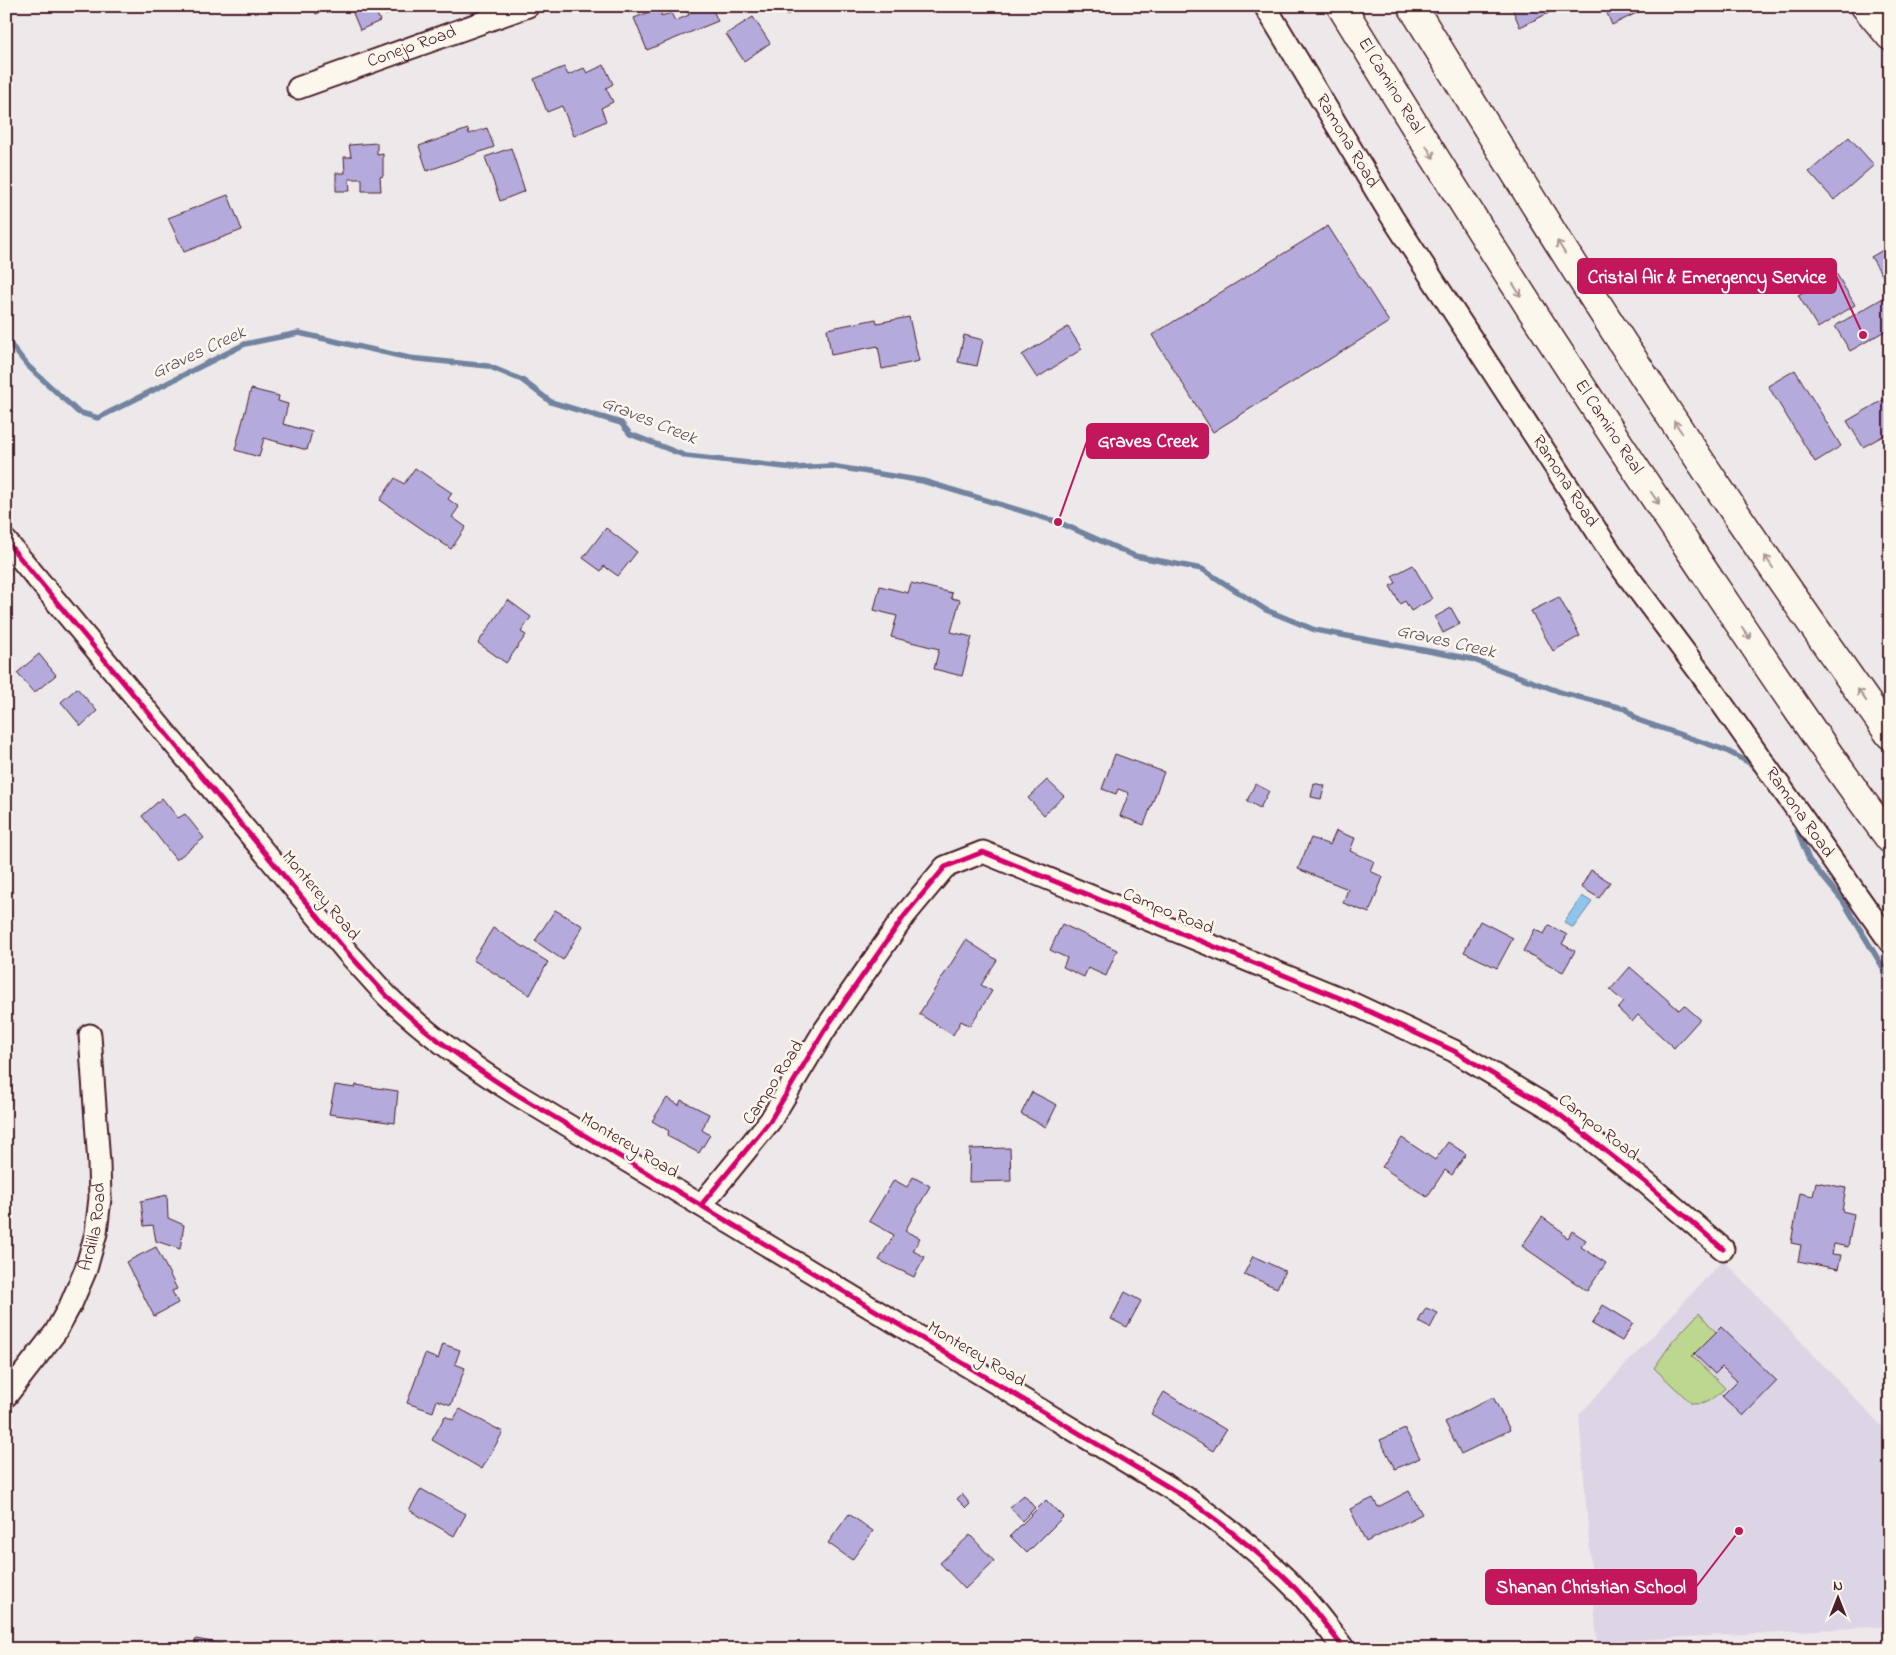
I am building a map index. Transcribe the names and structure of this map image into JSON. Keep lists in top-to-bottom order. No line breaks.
{"streets":{"main road":["El Camino Real"],"street":["Conejo Road","Ramona Road","Monterey Road","Campo Road","Ardilla Road"]},"crossings":[["Monterey Road","Campo Road"]],"water":["Graves Creek"],"places":["Cristal Air & Emergency Service","Graves Creek","Shanan Christian School"],"north":"top"}
